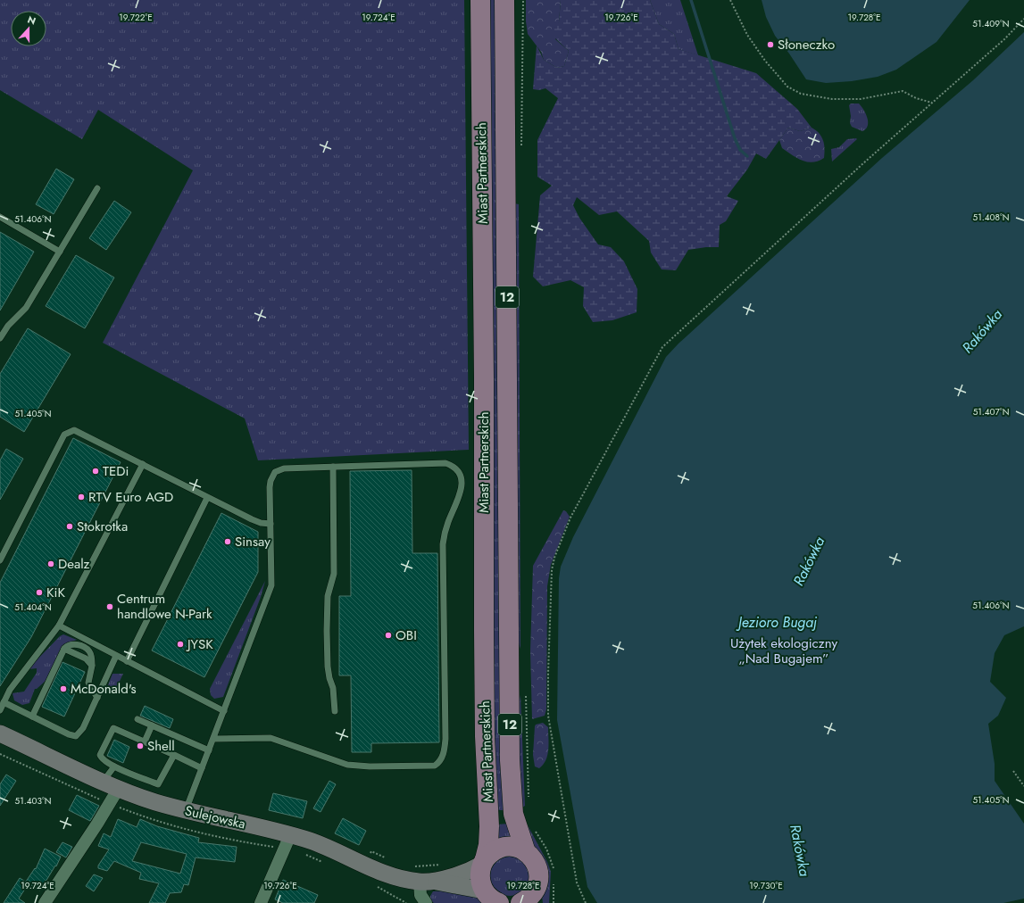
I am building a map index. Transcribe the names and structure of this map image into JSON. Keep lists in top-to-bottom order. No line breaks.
{"streets":{"main road":["Miast Partnerskich","12","Sulejowska"]},"crossings":[["Miast Partnerskich","12"],["Miast Partnerskich","Sulejowska"],["12","Sulejowska"]],"water":["Rakówka","Jezioro Bugaj"],"parks":["Użytek ekologiczny „Nad Bugajem”"],"places":["Słoneczko","TEDi","RTV Euro AGD","Stokrotka","Sinsay","Dealz","KiK","Centrum handlowe N-Park","OBI","JYSK","McDonald's","Shell"],"north":"top","coordinates":["19.722°E","19.724°E","19.726°E","19.728°E","51.409°N","51.408°N","51.406°N","51.407°N","51.405°N","51.404°N","51.403°N","19.730°E"]}
